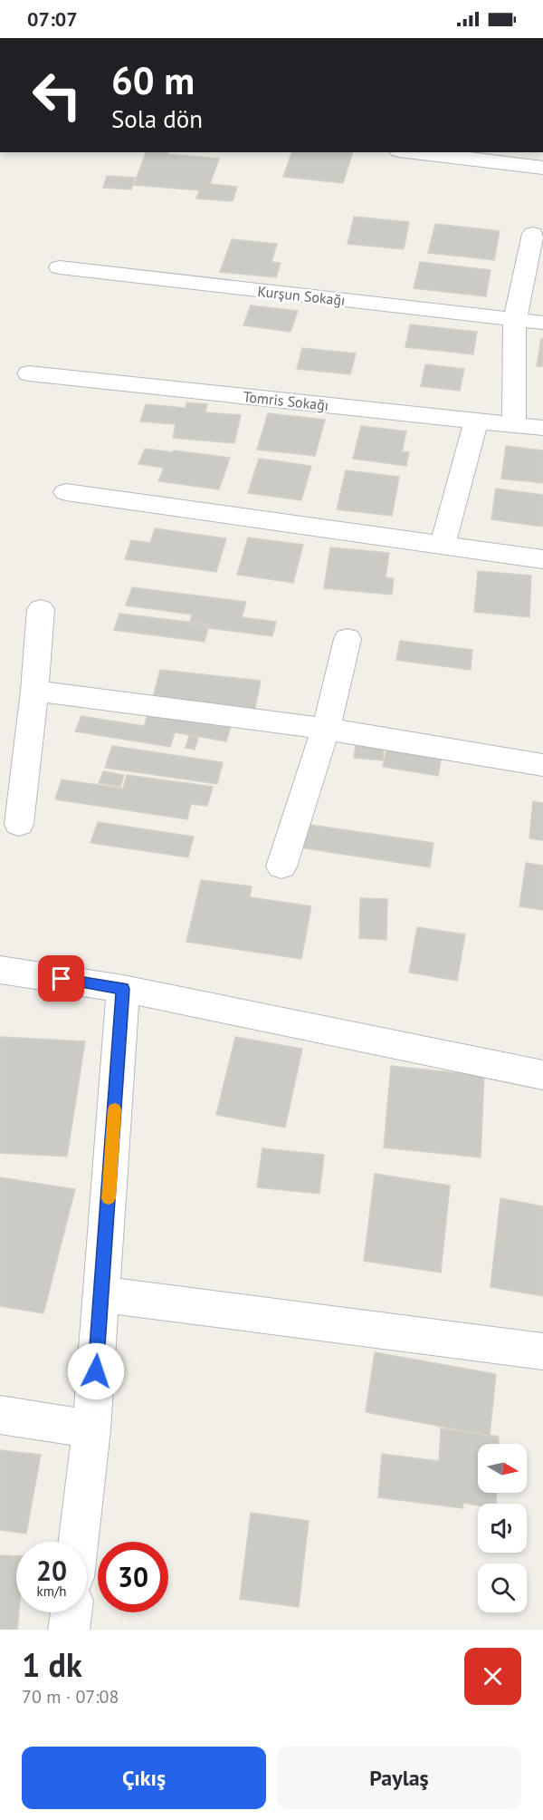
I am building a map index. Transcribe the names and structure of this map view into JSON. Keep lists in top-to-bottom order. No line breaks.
{"streets":{"street":["Kurşun Sokağı","Tomris Sokağı"]},"north":"right","page":{"status":"07:07","turn":["60 m","Sola dön"],"speed":"20 km/h","limit":"30","heading":["1 dk","70 m · 07:08"],"buttons":["Çıkış","Paylaş"]}}
